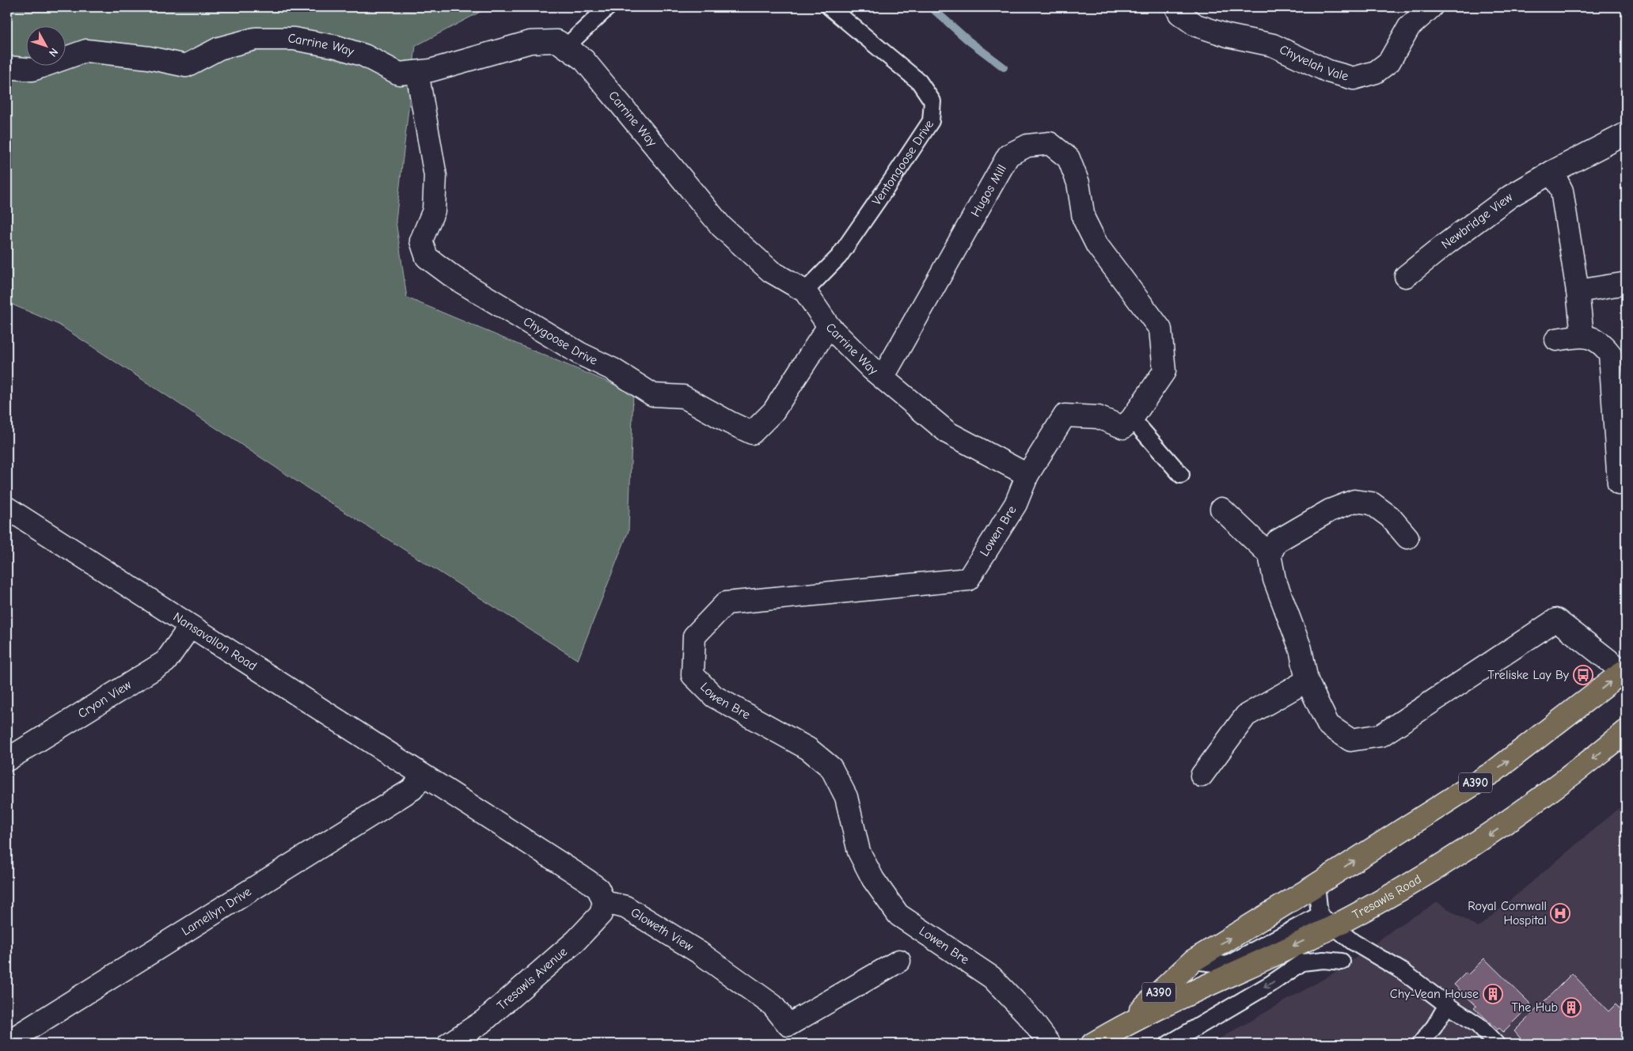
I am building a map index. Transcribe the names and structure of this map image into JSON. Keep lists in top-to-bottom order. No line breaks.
{"streets":{"highway":["A390","Tresawls Road"],"street":["Carrine Way","Chyvelah Vale","Hugos Mill","Newbridge View","Chygoose Drive","Lowen Bre","Nansavallon Road","Cryon View","Lamellyn Drive","Gloweth View","Tresawls Avenue"],"lane":["Ventongoose Drive"]},"crossings":[["Carrine Way","Ventongoose Drive"],["Carrine Way","Hugos Mill"],["Carrine Way","Chygoose Drive"],["Carrine Way","Lowen Bre"],["Nansavallon Road","Cryon View"],["Nansavallon Road","Lamellyn Drive"],["Gloweth View","Tresawls Avenue"]],"places":{"bus stop":["Treliske Lay By"],"hospital":["Royal Cornwall Hospital"],"building":["Chy-Vean House","The Hub"]},"north":"bottom right"}
